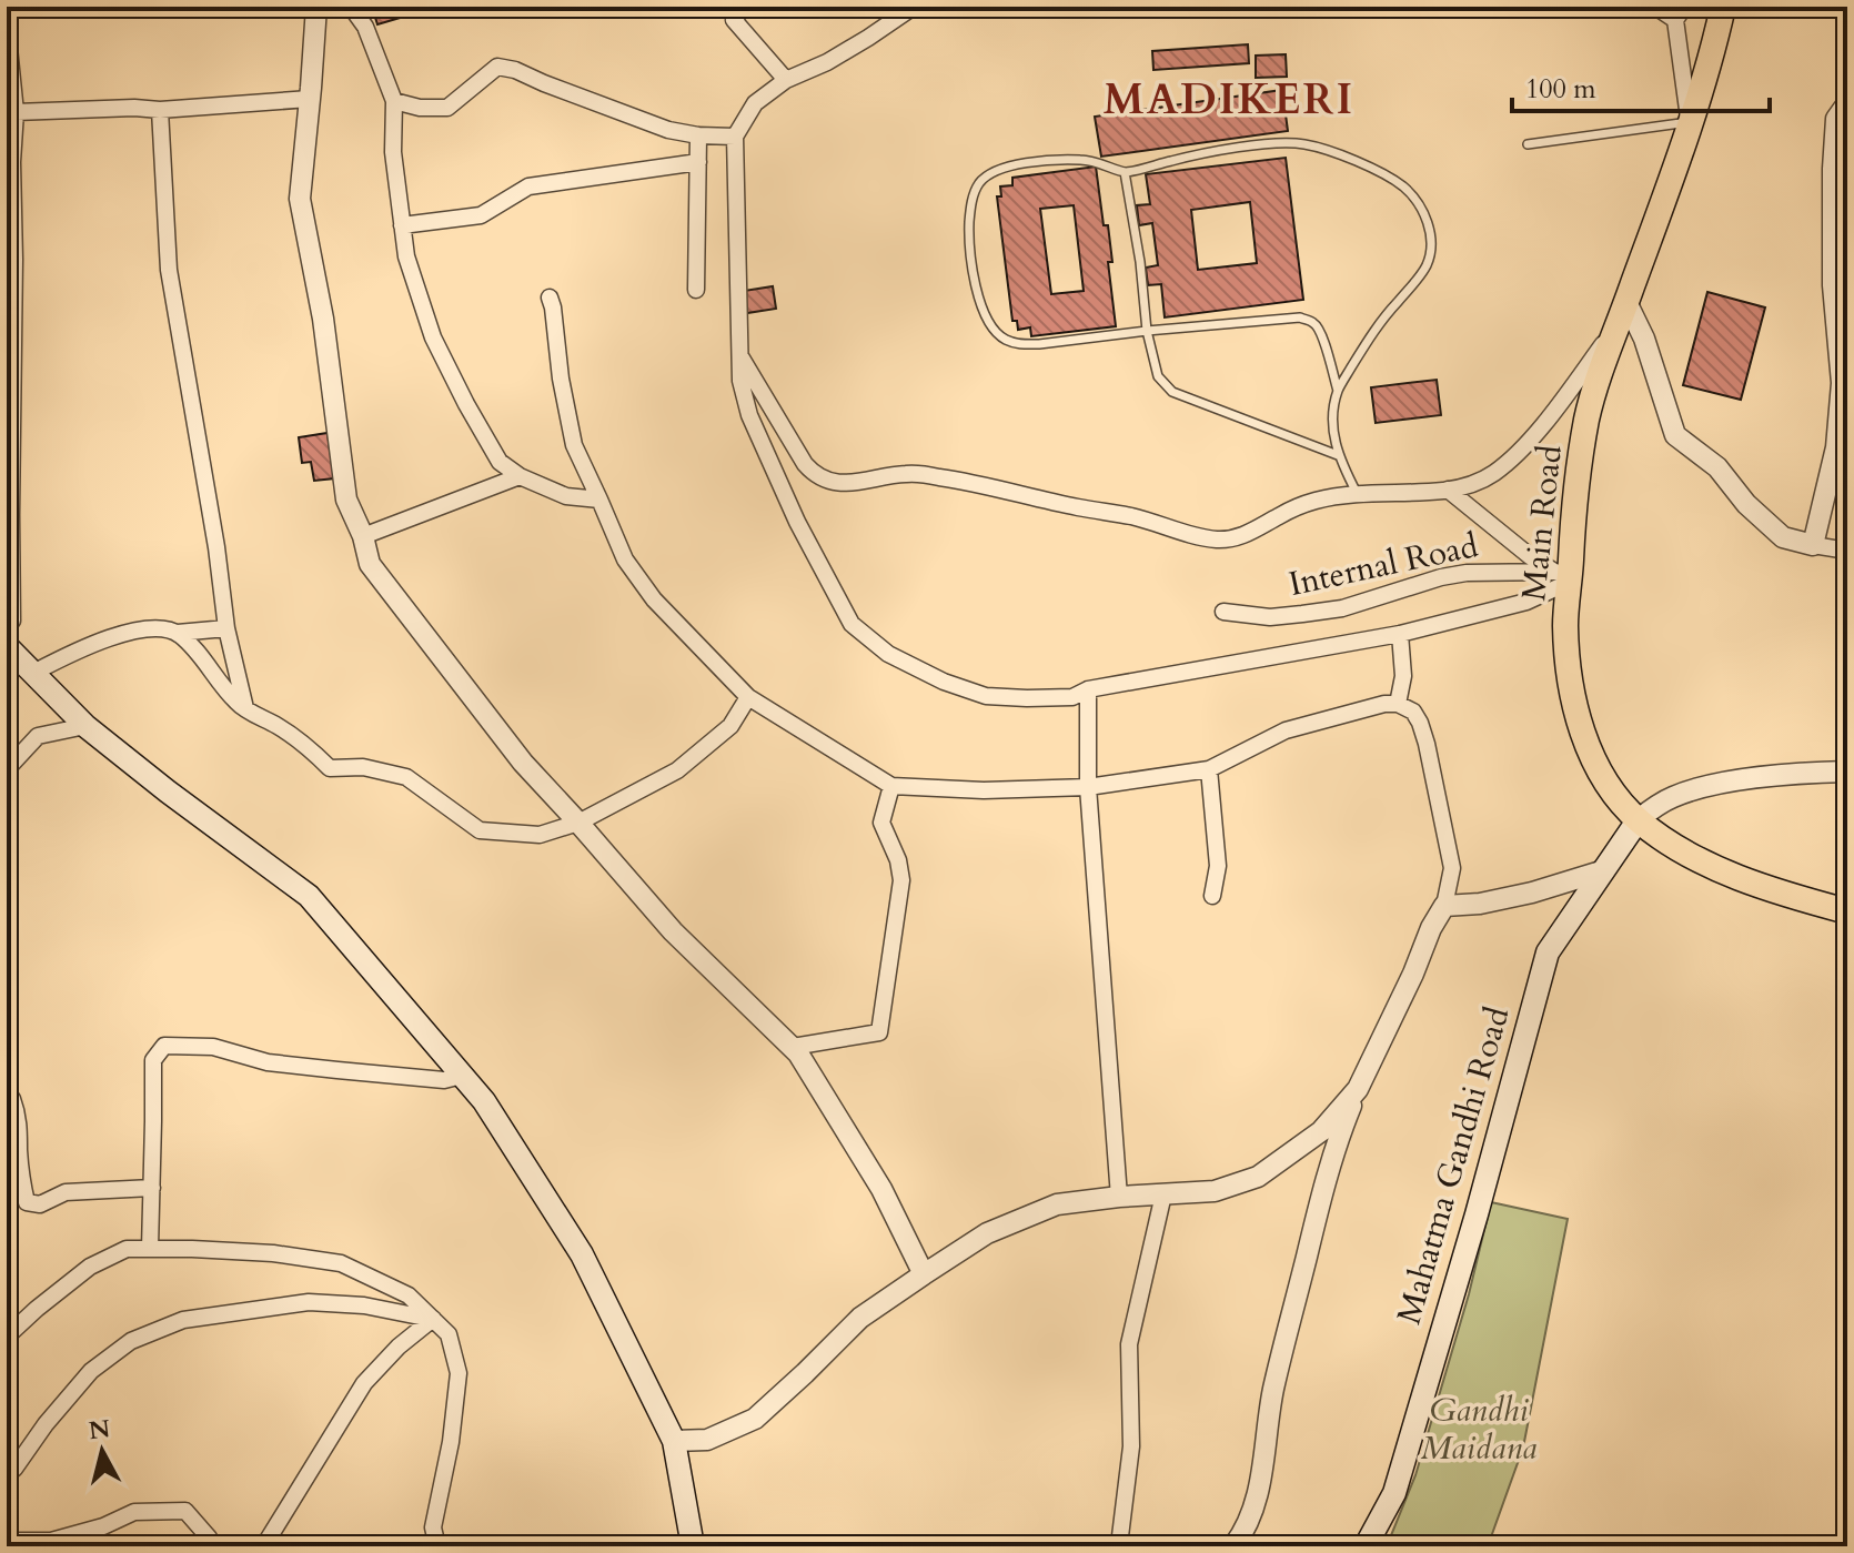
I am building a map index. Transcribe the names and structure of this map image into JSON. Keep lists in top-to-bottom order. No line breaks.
{"streets":{"main road":["Main Road","Mahatma Gandhi Road"],"street":["Internal Road"]},"crossings":[["Main Road","Internal Road"],["Main Road","Mahatma Gandhi Road"]],"districts":["MADIKERI"],"parks":["Gandhi Maidana"],"scale_bar":"100 m","north":"top"}
